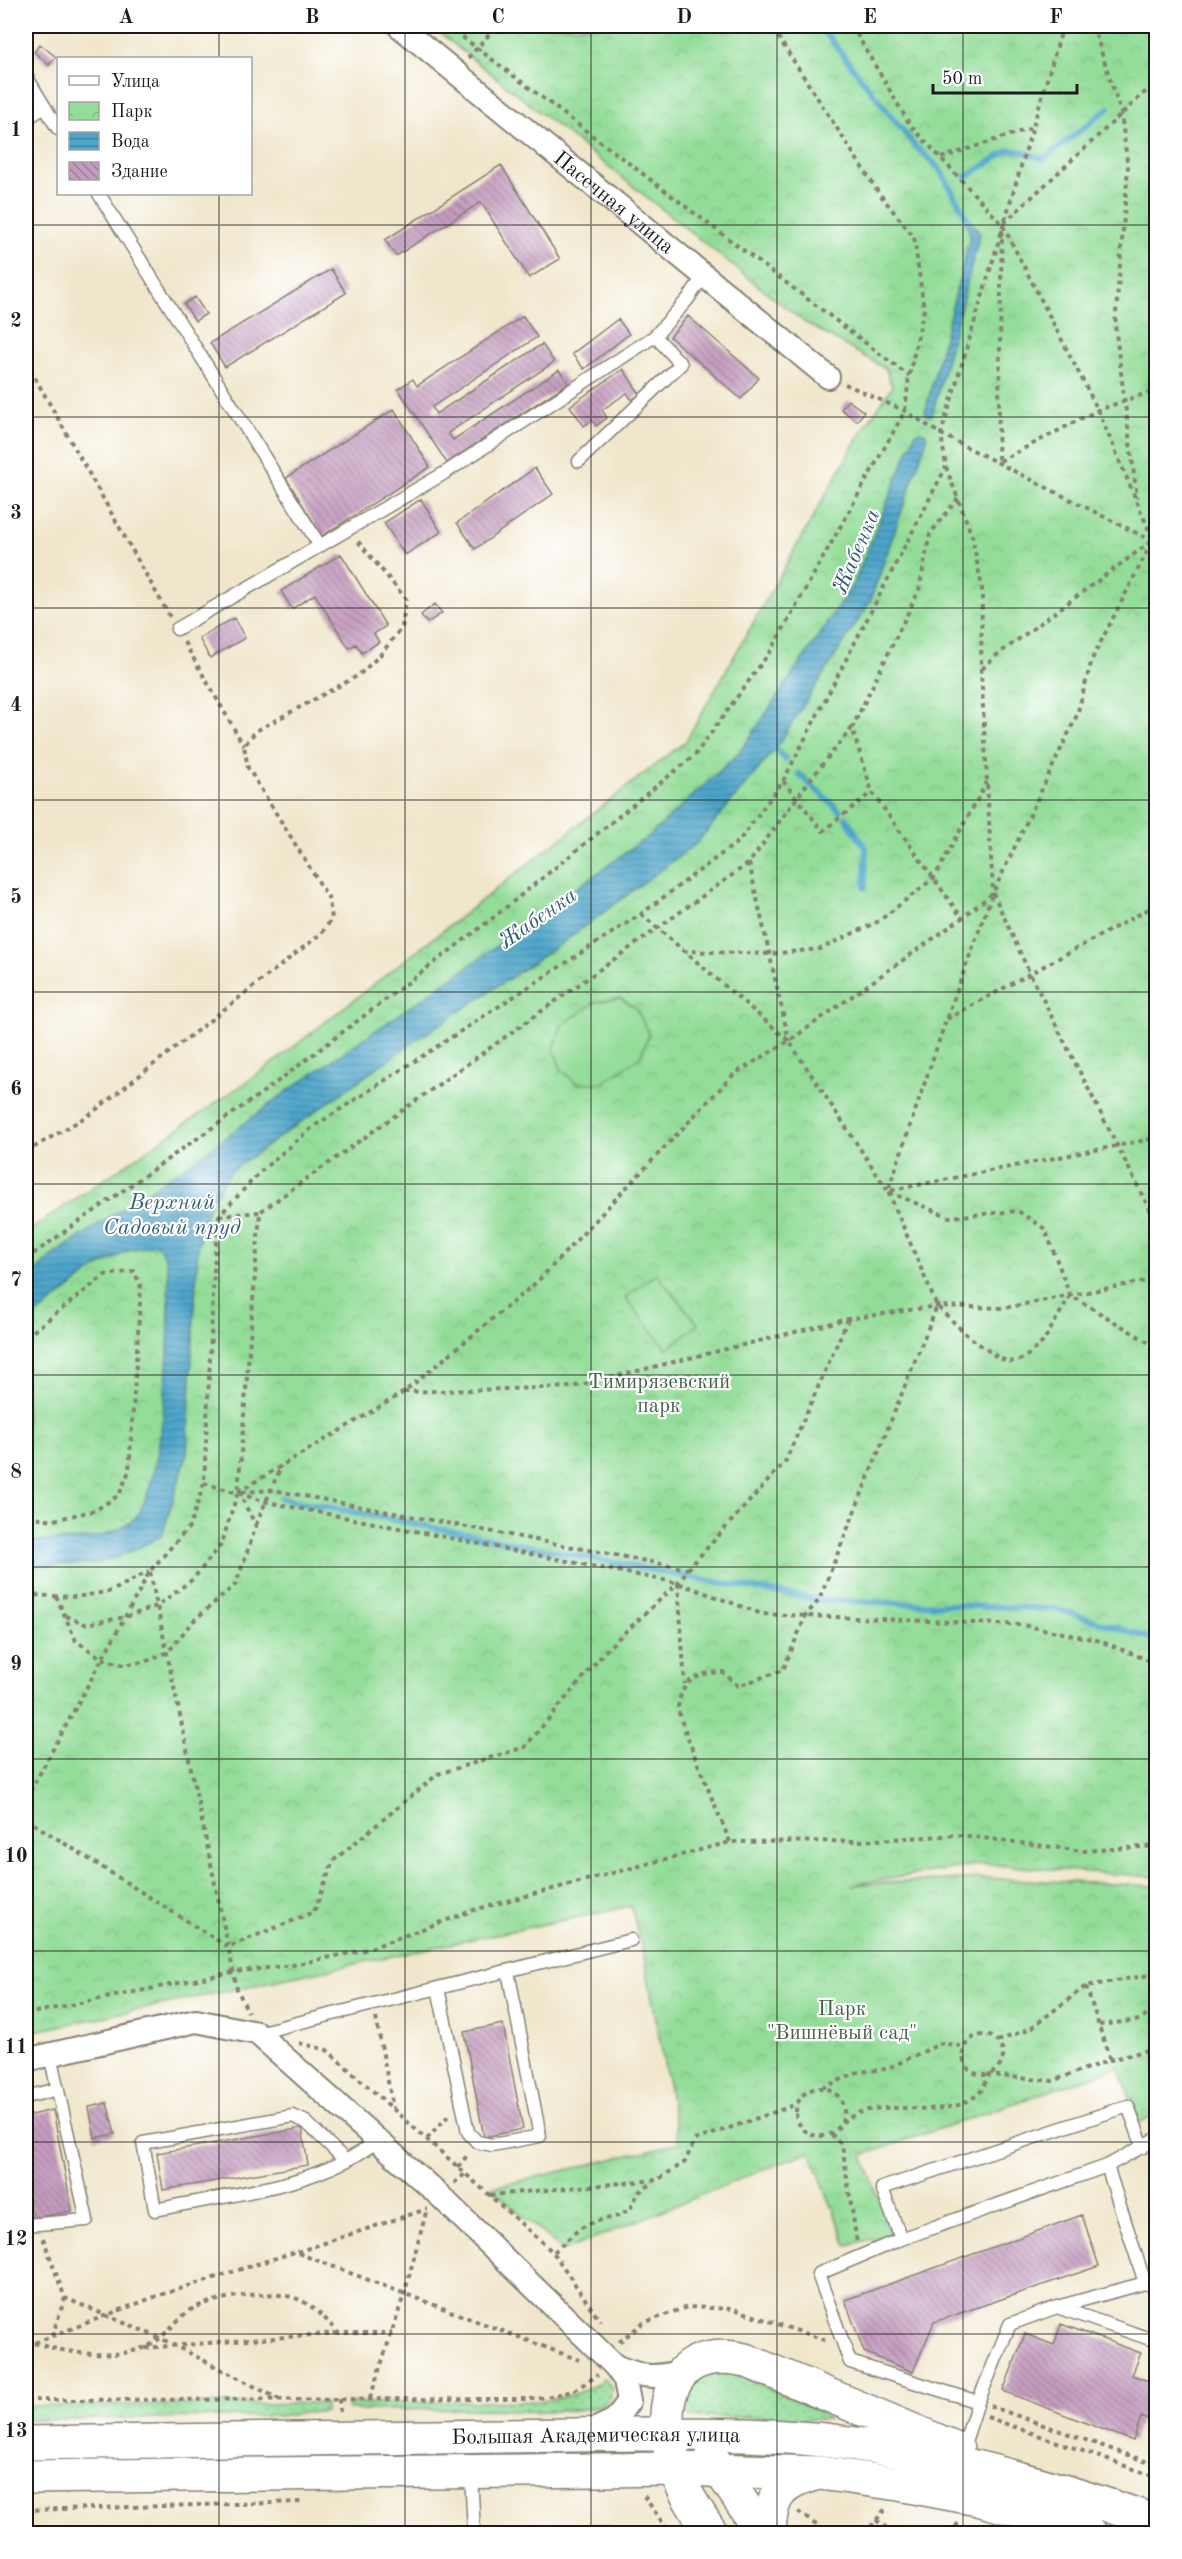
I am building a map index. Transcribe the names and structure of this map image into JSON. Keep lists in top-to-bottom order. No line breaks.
{"streets":{"main road":["Большая Академическая улица"],"street":["Пасечная улица"]},"water":["Жабенка","Верхний Садовый пруд"],"parks":["Тимирязевский парк","Парк \"Вишнёвый сад\""],"legend":["Улица","Парк","Вода","Здание"],"scale_bar":"50 m","grid":{"columns":["A","B","C","D","E","F"],"rows":["1","2","3","4","5","6","7","8","9","10","11","12","13"]}}
